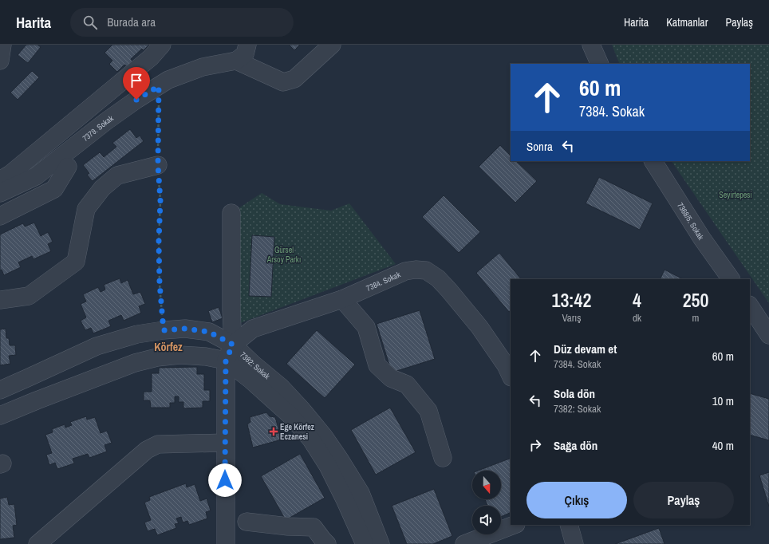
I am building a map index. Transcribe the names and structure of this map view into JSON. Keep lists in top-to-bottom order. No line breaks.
{"streets":{"street":["7379. Sokak","7368/5. Sokak","7384. Sokak","7382: Sokak"]},"crossings":[["7384. Sokak","7382: Sokak"]],"districts":["Körfez"],"parks":["Seyirtepesi","Gürsel Arsoy Parkı"],"places":{"health":["Ege Körfez Eczanesi"]},"north":"bottom","page":{"header":"Harita","search":"Burada ara","nav":["Harita","Katmanlar","Paylaş"],"turn":["60 m","7384. Sokak"],"then":"Sonra","eta":["13:42","Varış","4","dk","250","m"],"list":[{"name":"Düz devam et","note":"7384. Sokak","value":"60 m"},{"name":"Sola dön","note":"7382: Sokak","value":"10 m"},{"name":"Sağa dön","value":"40 m"}],"buttons":["Çıkış","Paylaş"]}}
